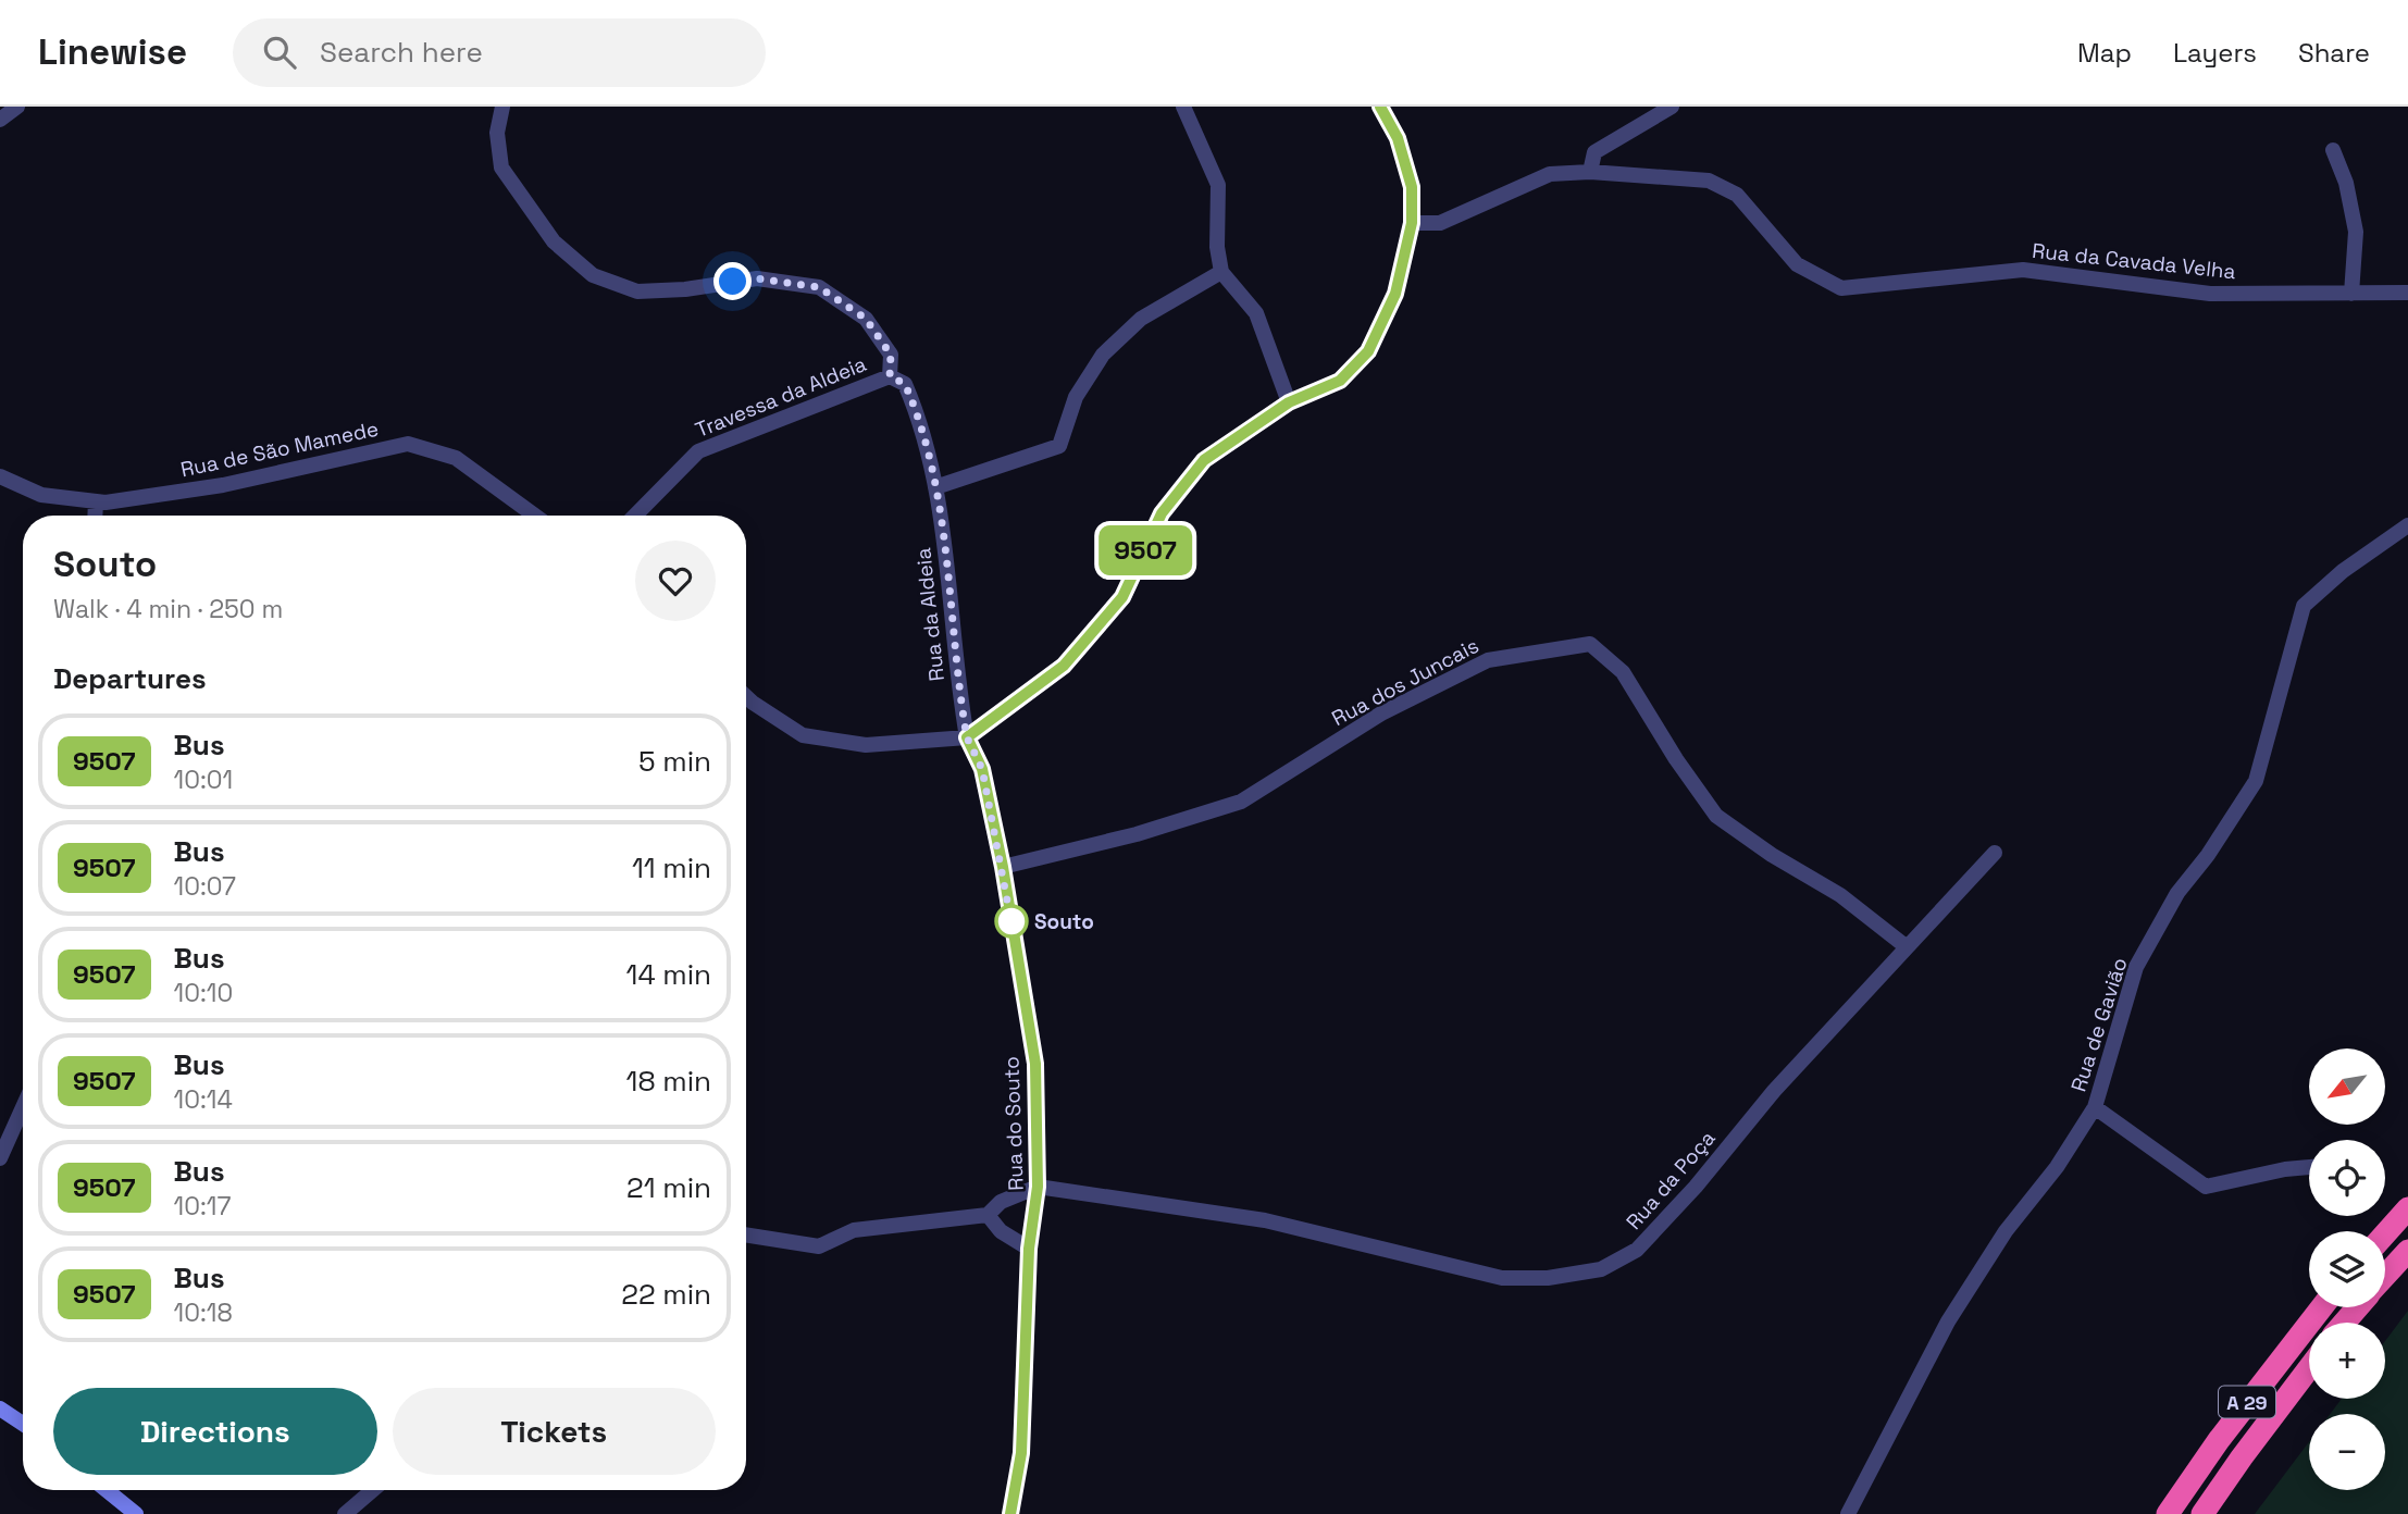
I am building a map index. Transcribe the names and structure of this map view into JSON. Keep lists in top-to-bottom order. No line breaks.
{"streets":{"highway":["A 29"],"street":["Rua da Cavada Velha","Travessa da Aldeia","Rua de São Mamede","Rua da Aldeia","Rua dos Juncais","Rua de Gavião","Rua do Souto","Rua da Poça"]},"crossings":[["Travessa da Aldeia","Rua da Aldeia"],["Rua da Aldeia","Rua do Souto"],["Rua dos Juncais","Rua do Souto"],["Rua dos Juncais","Rua da Poça"],["Rua do Souto","Rua da Poça"]],"places":["Souto"],"lines":["bus line 9507"],"north":"bottom left","page":{"header":"Linewise","search":"Search here","nav":["Map","Layers","Share"],"on_map":"9507","heading":[["Souto","Walk · 4 min · 250 m"],"Departures"],"list":[{"mark":"9507","name":"Bus","note":"10:01","value":"5 min"},{"mark":"9507","name":"Bus","note":"10:07","value":"11 min"},{"mark":"9507","name":"Bus","note":"10:10","value":"14 min"},{"mark":"9507","name":"Bus","note":"10:14","value":"18 min"},{"mark":"9507","name":"Bus","note":"10:17","value":"21 min"},{"mark":"9507","name":"Bus","note":"10:18","value":"22 min"}],"map_buttons":["+","−"],"buttons":["Directions","Tickets"]}}
